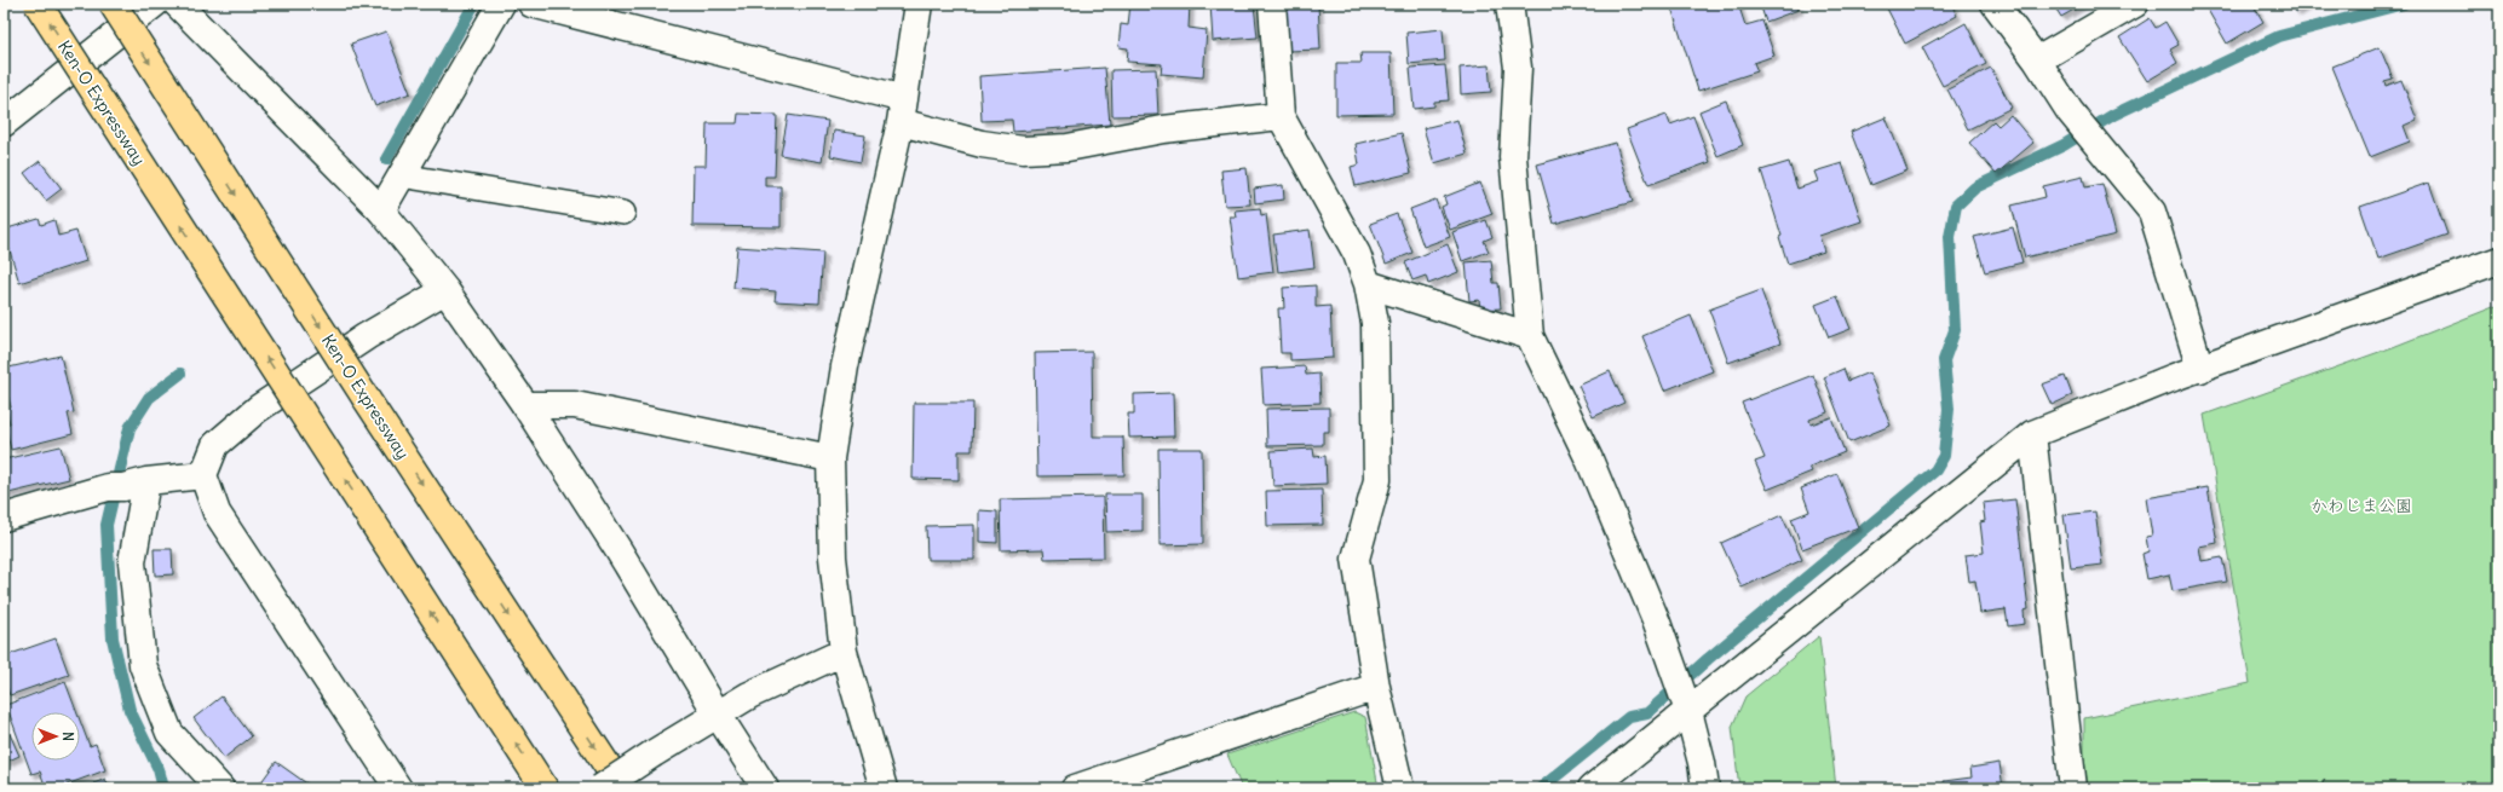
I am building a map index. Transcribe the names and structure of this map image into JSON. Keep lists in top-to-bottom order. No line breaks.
{"streets":{"highway":["Ken-O Expressway"]},"parks":["かわじま公園"],"north":"right"}
